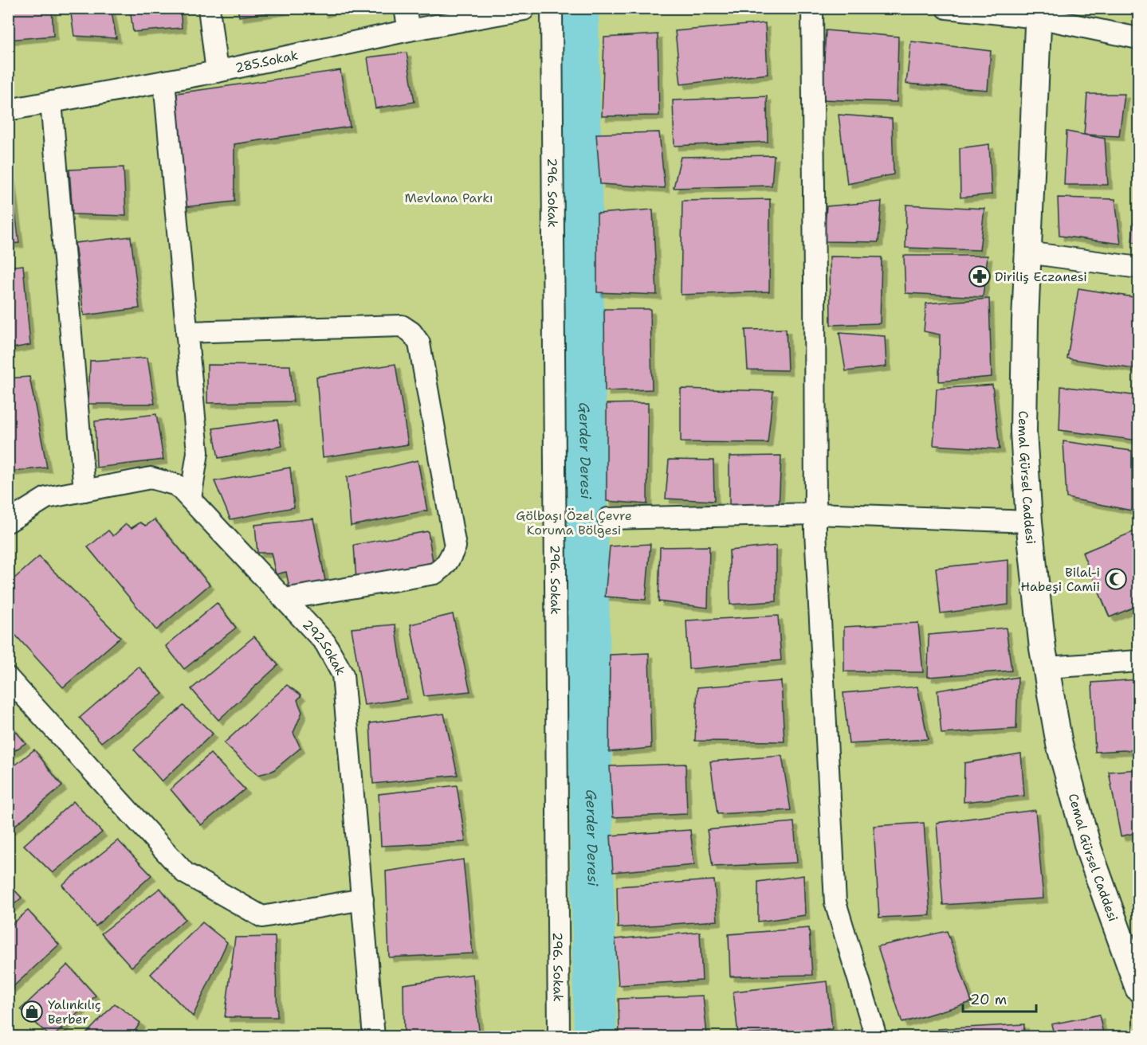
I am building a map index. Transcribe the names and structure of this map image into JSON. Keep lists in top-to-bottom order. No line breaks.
{"streets":{"street":["285.Sokak","296. Sokak","Cemal Gürsel Caddesi","292.Sokak"]},"water":["Gerder Deresi"],"parks":["Mevlana Parkı","Gölbaşı Özel Çevre Koruma Bölgesi"],"places":{"pharmacy":["Diriliş Eczanesi"],"mosque":["Bilal-i Habeşi Camii"],"shop":["Yalınkılıç Berber"]},"scale_bar":"20 m"}
